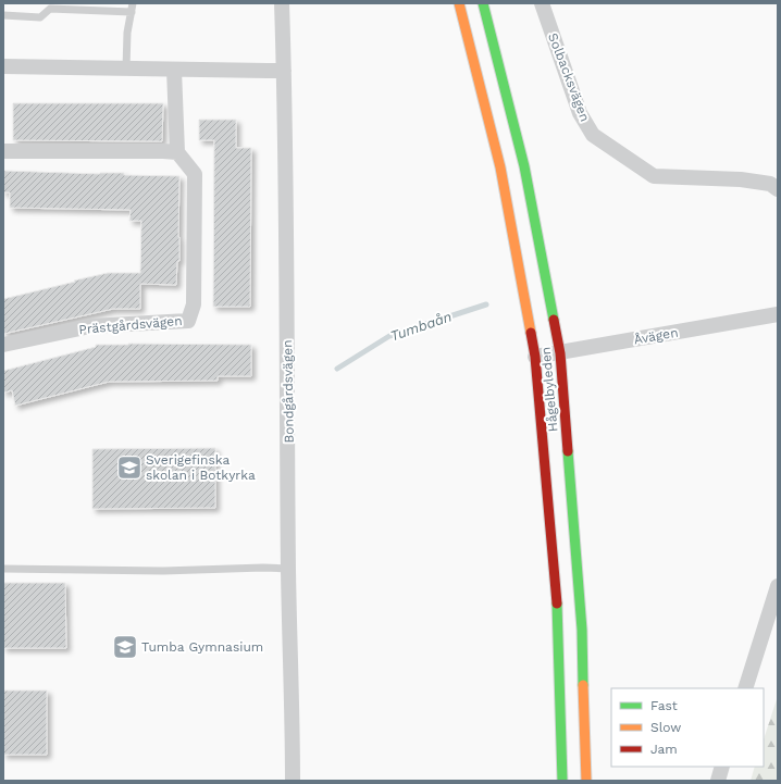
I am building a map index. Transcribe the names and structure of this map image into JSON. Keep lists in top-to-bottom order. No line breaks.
{"streets":{"main road":["Hågelbyleden"],"street":["Solbacksvägen","Prästgårdsvägen","Åvägen","Bondgårdsvägen"]},"crossings":[["Åvägen","Hågelbyleden"]],"water":["Tumbaån"],"places":{"school or university":["Sverigefinska skolan i Botkyrka","Tumba Gymnasium"]},"legend":["Fast","Slow","Jam"]}
